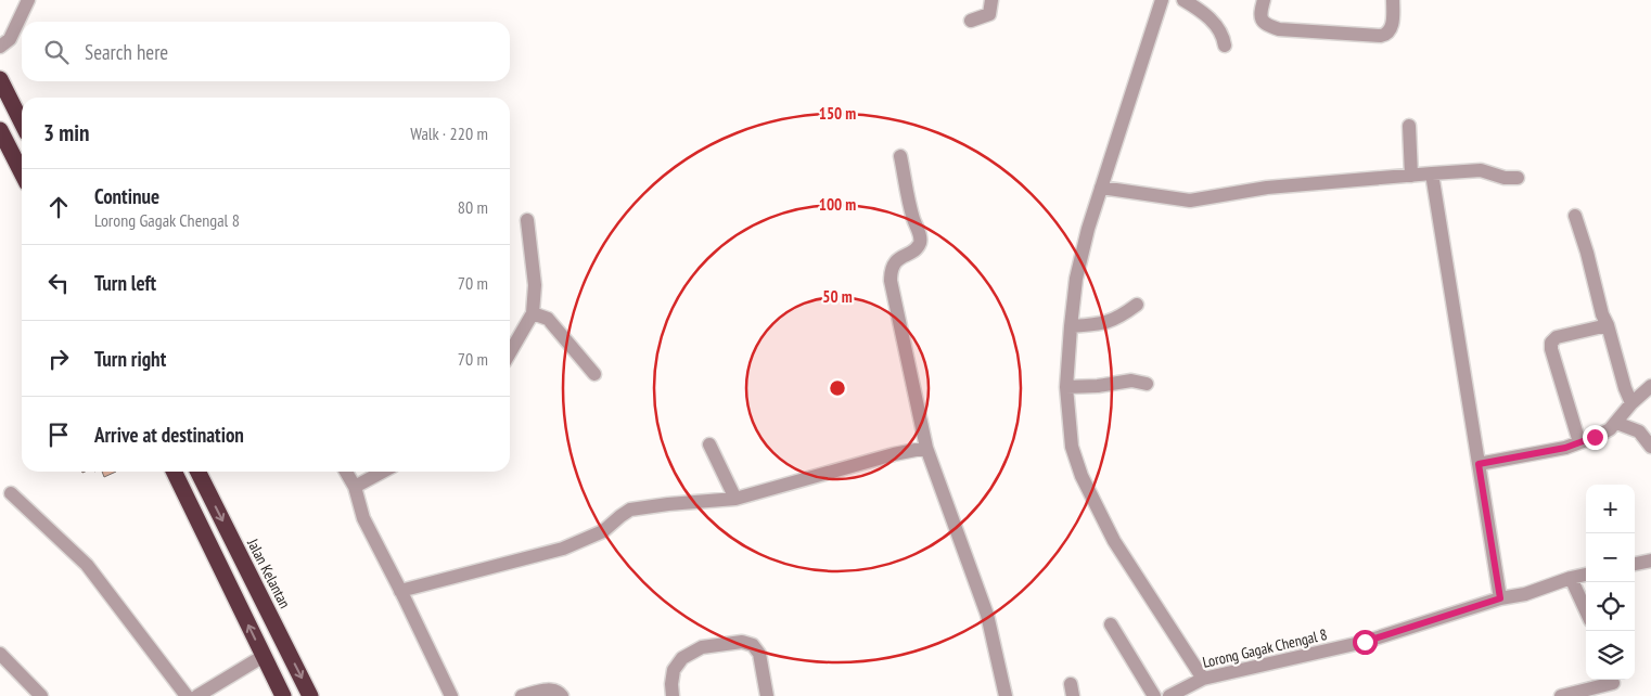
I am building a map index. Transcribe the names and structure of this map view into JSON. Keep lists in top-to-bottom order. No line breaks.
{"streets":{"highway":["Jalan Kelantan"],"street":["Lorong Gagak Chengal 8"]},"page":{"search":"Search here","heading":["3 min","Walk · 220 m"],"list":[["Continue","Lorong Gagak Chengal 8","80 m"],["Turn left","70 m"],["Turn right","70 m"],"Arrive at destination"],"map_buttons":["+","−"]},"rings":["150 m","100 m","50 m"]}
